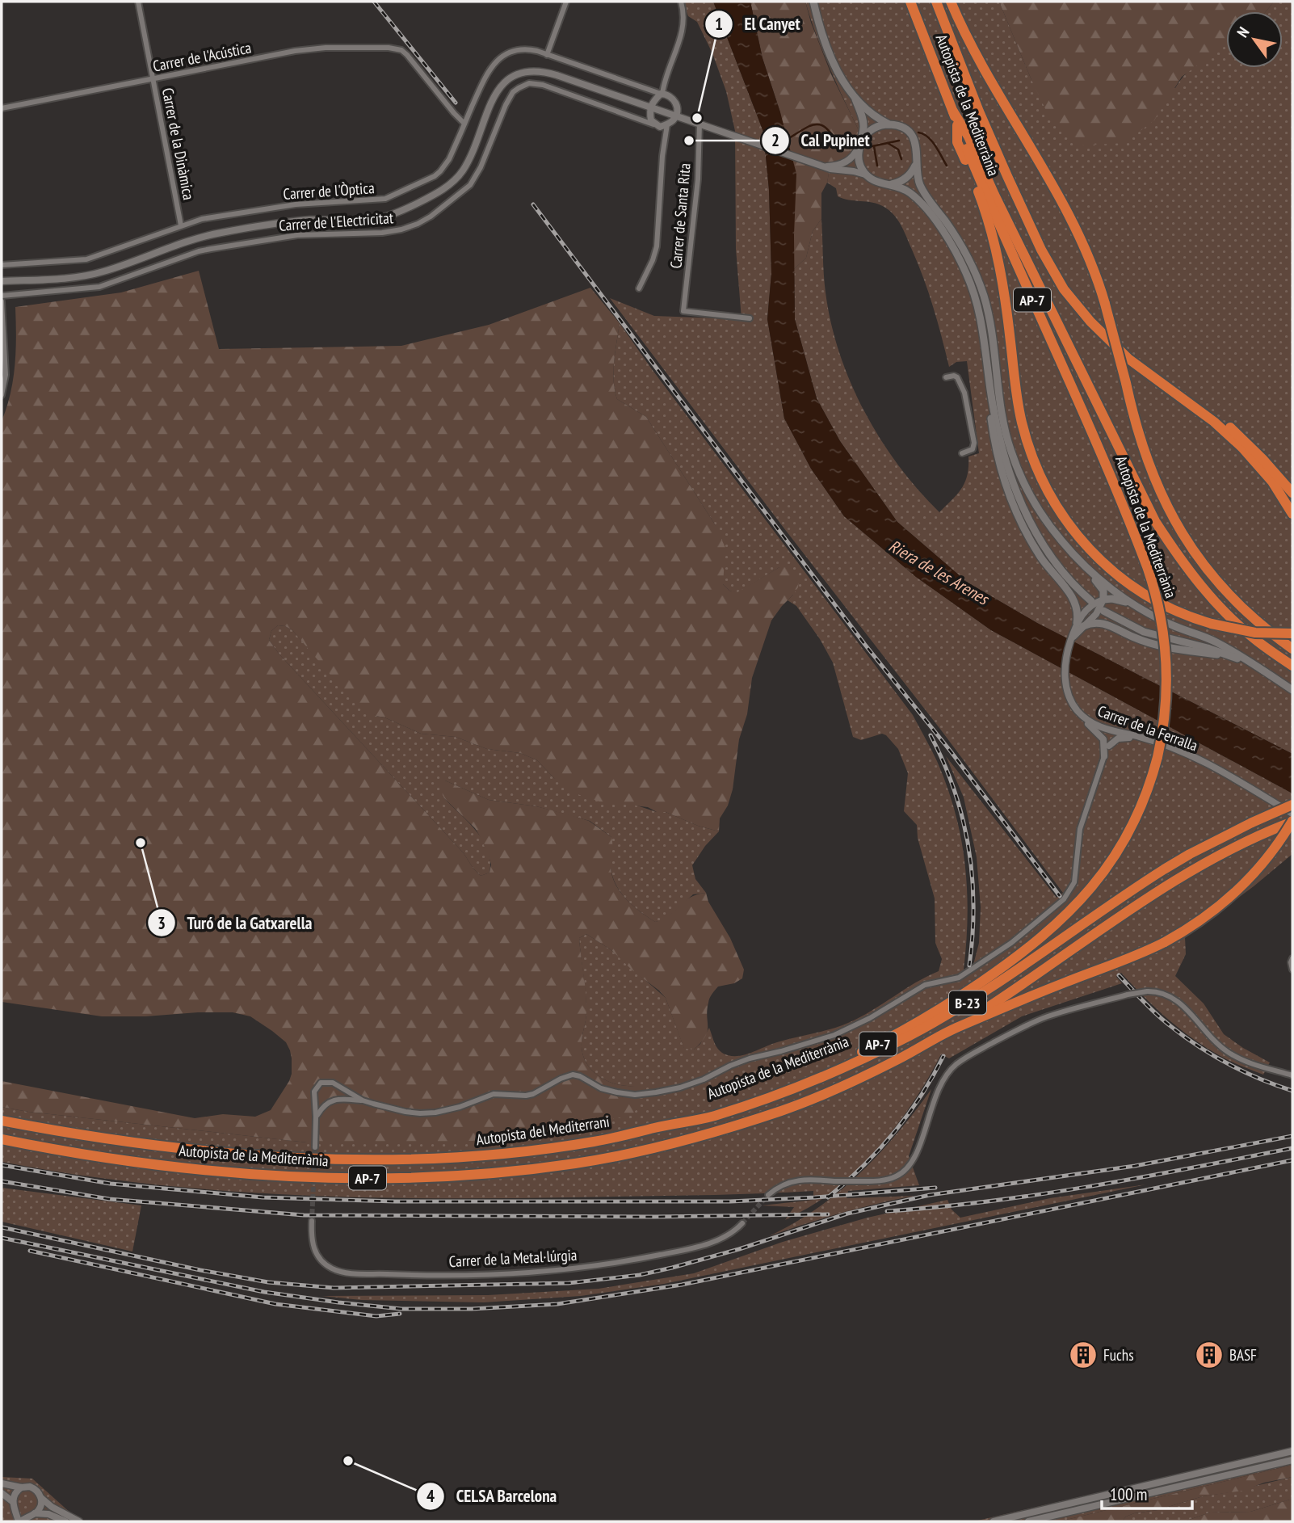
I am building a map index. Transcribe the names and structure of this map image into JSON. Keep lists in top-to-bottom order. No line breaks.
{"streets":{"highway":["Autopista de la Mediterrània","AP-7","B-23","Autopista del Mediterrani"],"street":["Carrer de l'Acústica","Carrer de la Dinàmica","Carrer de l'Òptica","Carrer de Santa Rita","Carrer de l'Electricitat","Carrer de la Ferralla","Carrer de la Metal·lúrgia"]},"crossings":[["Carrer de l'Acústica","Carrer de la Dinàmica"],["Carrer de l'Acústica","Carrer de l'Òptica"],["Autopista de la Mediterrània","B-23"],["Autopista de la Mediterrània","Autopista del Mediterrani"],["Carrer de la Dinàmica","Carrer de l'Òptica"],["B-23","Autopista del Mediterrani"]],"water":["Riera de les Arenes"],"places":{"other":["El Canyet","Cal Pupinet","Turó de la Gatxarella","CELSA Barcelona"],"building":["Fuchs","BASF"]},"scale_bar":"100 m","north":"top left"}
